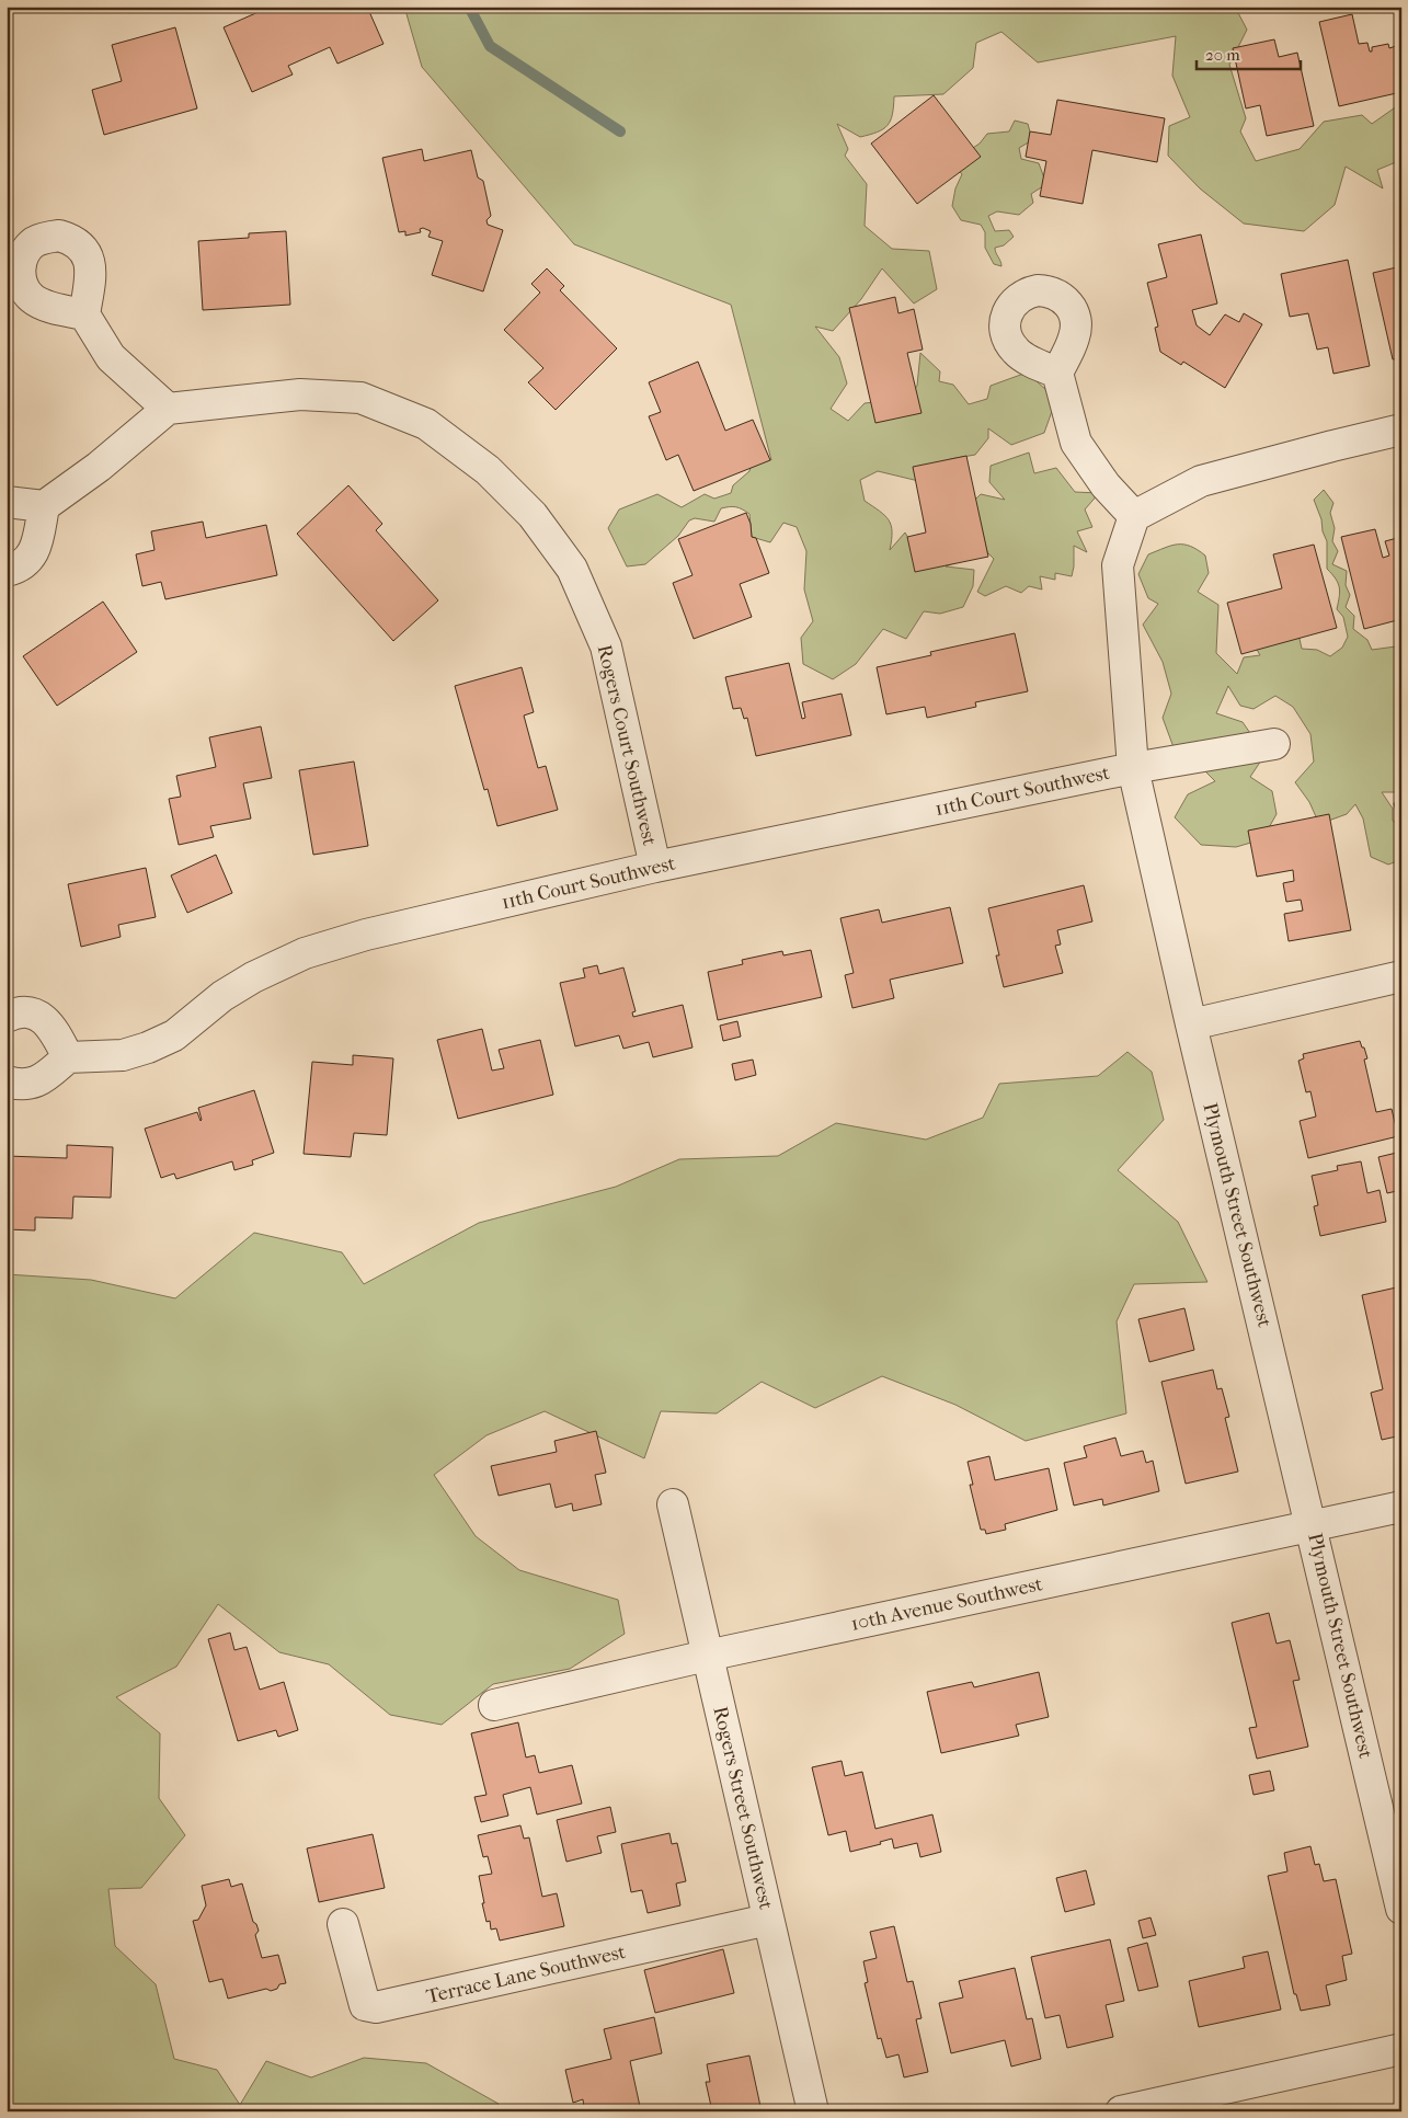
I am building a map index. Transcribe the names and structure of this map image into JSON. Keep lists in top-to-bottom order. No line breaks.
{"streets":{"street":["Rogers Court Southwest","11th Court Southwest","Plymouth Street Southwest","10th Avenue Southwest","Rogers Street Southwest","Terrace Lane Southwest"]},"crossings":[["Rogers Court Southwest","11th Court Southwest"],["11th Court Southwest","Plymouth Street Southwest"],["Plymouth Street Southwest","10th Avenue Southwest"],["10th Avenue Southwest","Rogers Street Southwest"],["Rogers Street Southwest","Terrace Lane Southwest"]],"scale_bar":"20 m"}
